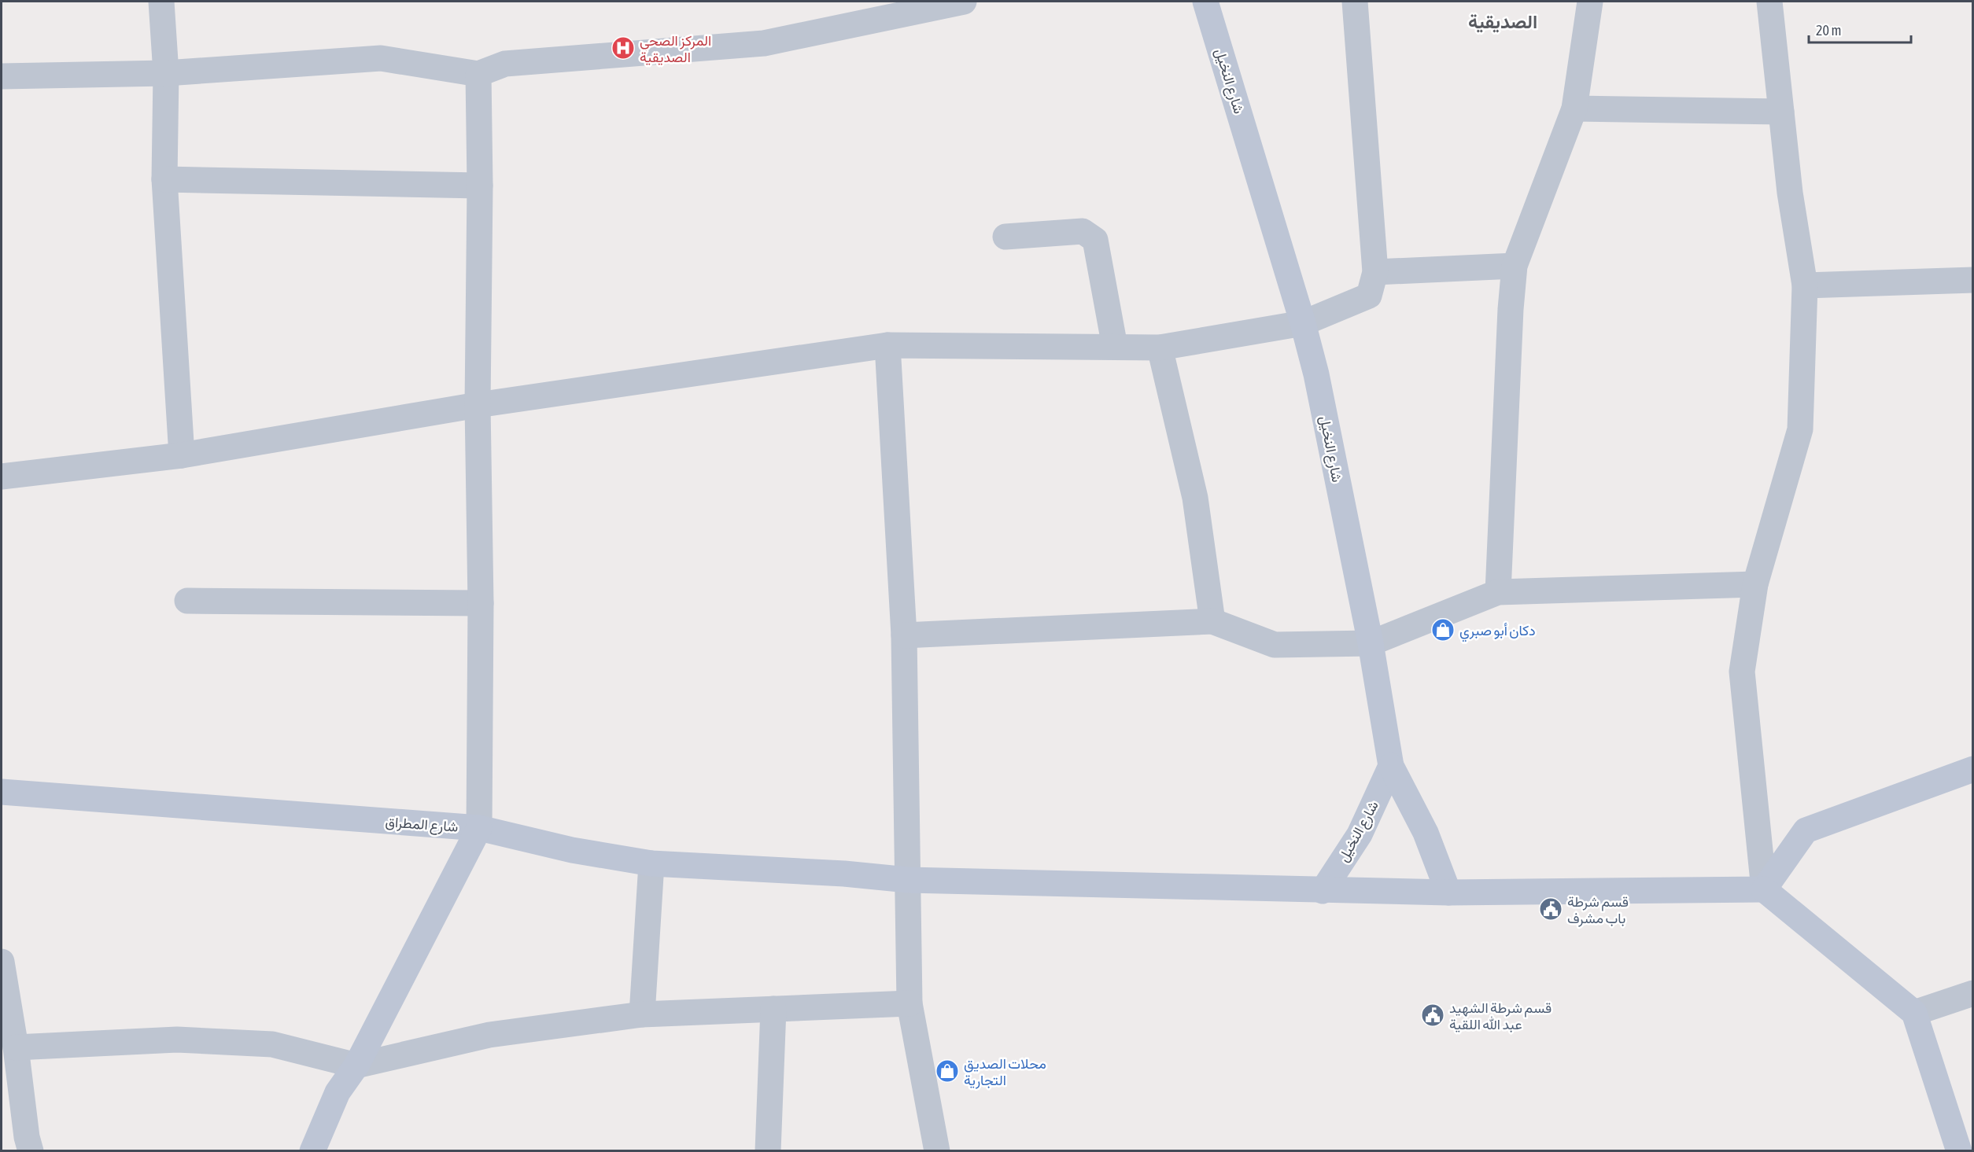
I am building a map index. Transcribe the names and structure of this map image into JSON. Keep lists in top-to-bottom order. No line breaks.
{"streets":{"street":["شارع النخيل","شارع المطراق"]},"districts":["الصديقية"],"places":{"hospital":["المركز الصحي الصديقية"],"shop":["دكان أبو صبري","محلات الصديق التجارية"],"public building":["قسم شرطة باب مشرف","قسم شرطة الشهيد عبد الله اللقية"]},"scale_bar":"20 m"}
